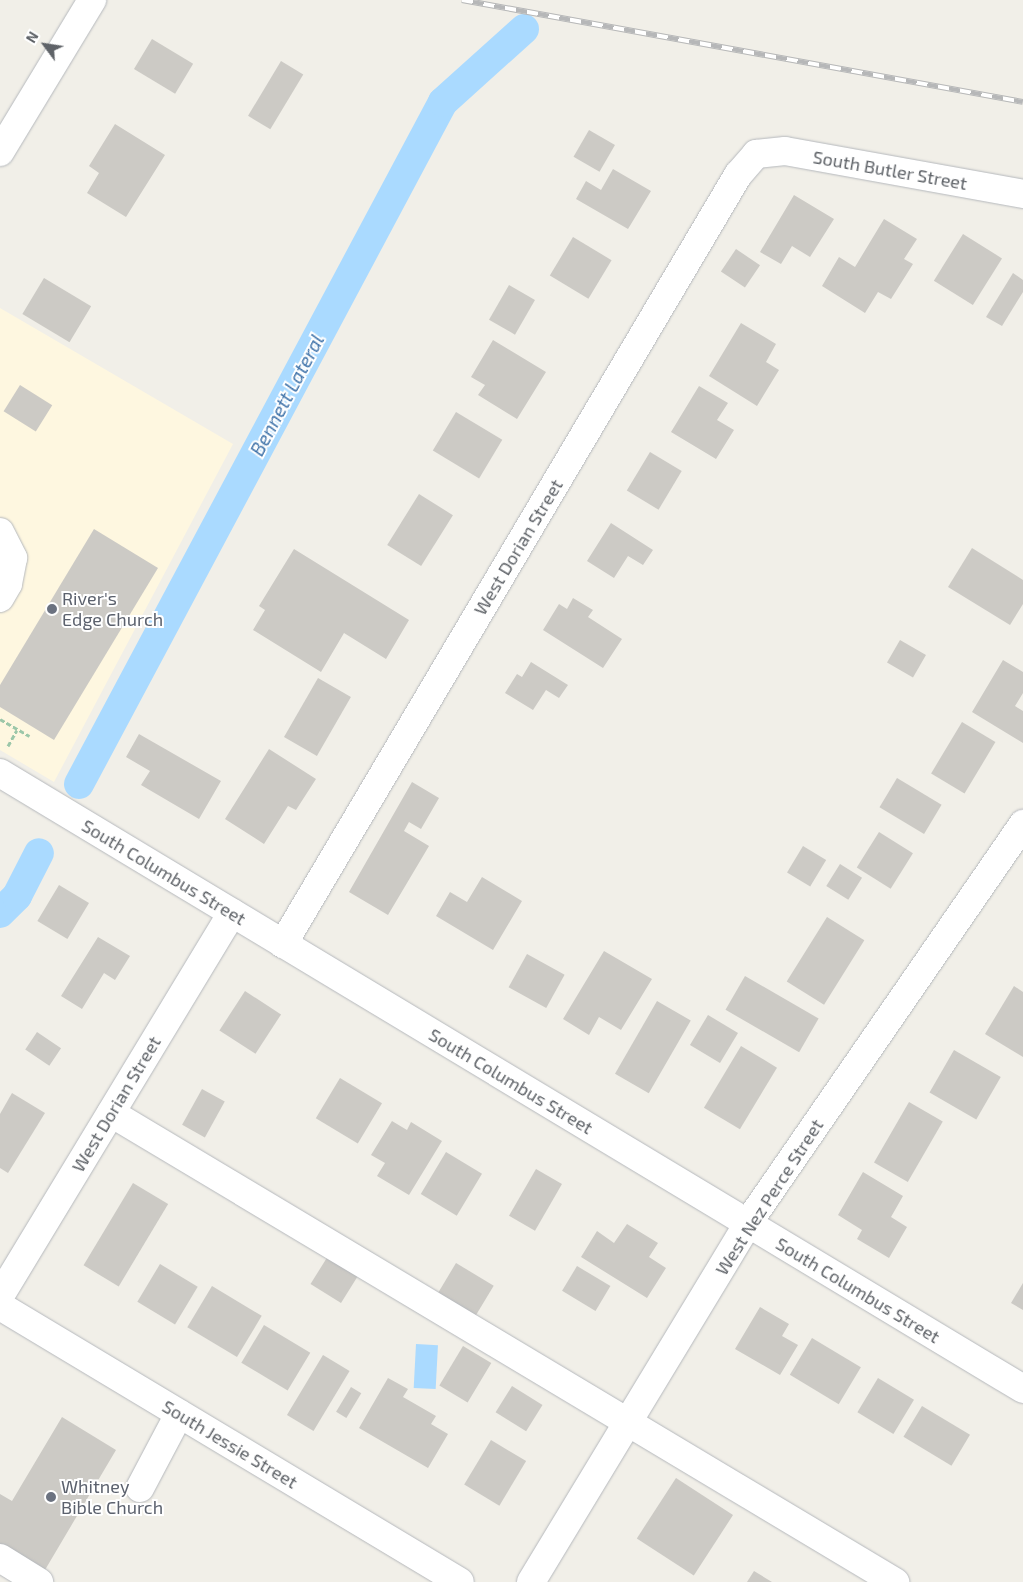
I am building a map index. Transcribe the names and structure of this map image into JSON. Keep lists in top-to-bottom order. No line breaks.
{"streets":{"street":["South Butler Street","West Dorian Street","South Columbus Street","West Nez Perce Street","South Jessie Street"]},"crossings":[["South Butler Street","West Dorian Street"],["West Dorian Street","South Columbus Street"],["South Columbus Street","West Nez Perce Street"]],"water":["Bennett Lateral"],"places":["River's Edge Church","Whitney Bible Church"],"north":"top left"}
